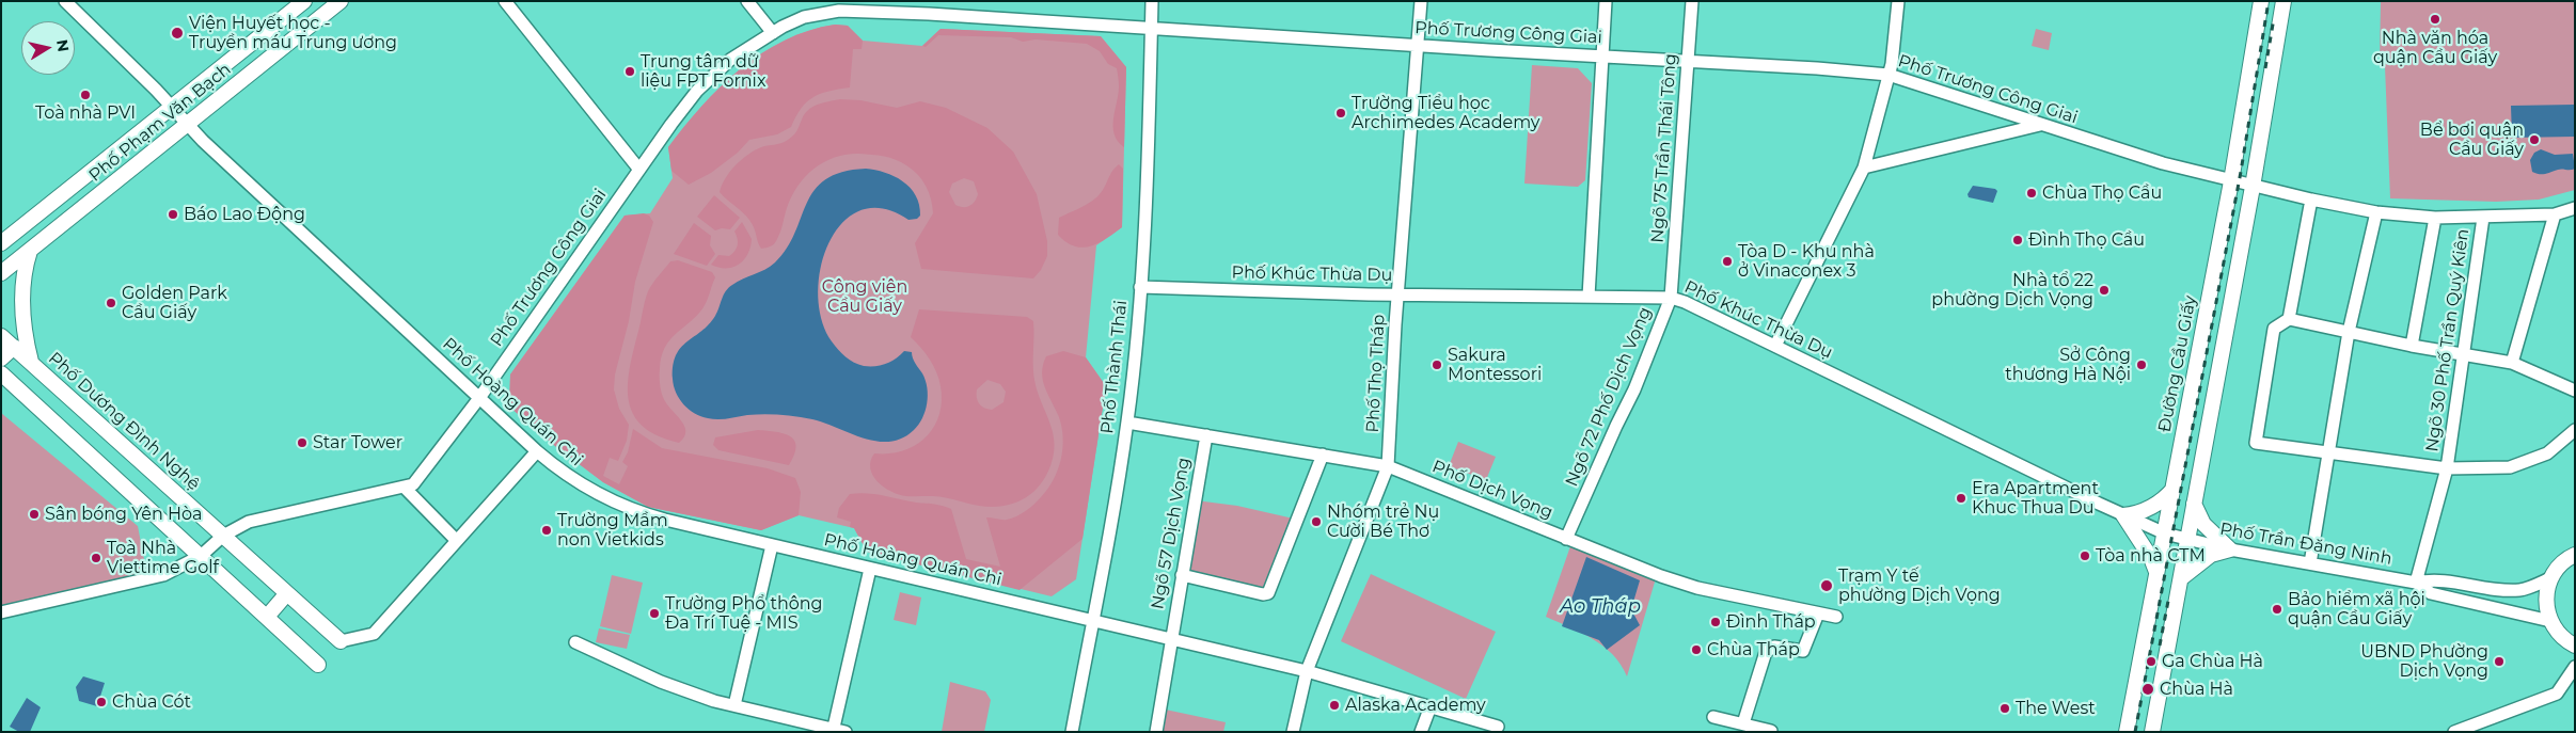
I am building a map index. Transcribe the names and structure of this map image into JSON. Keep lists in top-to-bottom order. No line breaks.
{"streets":{"main road":["Phố Phạm Văn Bạch","Đường Cầu Giấy","Phố Dương Đình Nghệ"],"street":["Phố Trương Công Giai","Ngõ 75 Trần Thái Tông","Phố Khúc Thừa Dụ","Ngõ 30 Phố Trần Quý Kiên","Phố Thành Thái","Phố Thọ Tháp","Ngõ 72 Phố Dịch Vọng","Phố Hoàng Quán Chi","Phố Dịch Vọng","Ngõ 57 Dịch Vọng","Phố Trần Đăng Ninh"]},"crossings":[["Phố Trương Công Giai","Ngõ 75 Trần Thái Tông"],["Phố Trương Công Giai","Ngõ 30 Phố Trần Quý Kiên"],["Phố Trương Công Giai","Đường Cầu Giấy"],["Phố Trương Công Giai","Phố Thành Thái"],["Phố Trương Công Giai","Phố Thọ Tháp"],["Phố Trương Công Giai","Phố Hoàng Quán Chi"],["Phố Trương Công Giai","Phố Dương Đình Nghệ"],["Phố Phạm Văn Bạch","Phố Hoàng Quán Chi"],["Ngõ 75 Trần Thái Tông","Phố Khúc Thừa Dụ"],["Ngõ 75 Trần Thái Tông","Ngõ 72 Phố Dịch Vọng"],["Phố Khúc Thừa Dụ","Đường Cầu Giấy"],["Phố Khúc Thừa Dụ","Phố Thành Thái"],["Phố Khúc Thừa Dụ","Phố Thọ Tháp"],["Phố Khúc Thừa Dụ","Ngõ 72 Phố Dịch Vọng"],["Phố Khúc Thừa Dụ","Phố Trần Đăng Ninh"],["Ngõ 30 Phố Trần Quý Kiên","Phố Trần Đăng Ninh"],["Đường Cầu Giấy","Phố Trần Đăng Ninh"],["Phố Thành Thái","Phố Hoàng Quán Chi"],["Phố Thành Thái","Phố Dịch Vọng"],["Phố Thọ Tháp","Phố Hoàng Quán Chi"],["Phố Thọ Tháp","Phố Dịch Vọng"],["Ngõ 72 Phố Dịch Vọng","Phố Dịch Vọng"],["Phố Hoàng Quán Chi","Ngõ 57 Dịch Vọng"],["Phố Dịch Vọng","Ngõ 57 Dịch Vọng"]],"water":["Ao Tháp"],"parks":["Công viên Cầu Giấy"],"places":["Nhà văn hóa quận Cầu Giấy","Viện Huyết học - Truyền máu Trung ương","Trung tâm dữ liệu FPT Fornix","Toà nhà PVI","Trường Tiểu học Archimedes Academy","Bể bơi quận Cầu Giấy","Chùa Thọ Cầu","Báo Lao Động","Đình Thọ Cầu","Tòa D - Khu nhà ở Vinaconex 3","Nhà tổ 22 phường Dịch Vọng","Golden Park Cầu Giấy","Sakura Montessori","Sở Công thương Hà Nội","Star Tower","Era Apartment Khuc Thua Du","Sân bóng Yên Hòa","Nhóm trẻ Nụ Cười Bé Thơ","Trường Mầm non Vietkids","Tòa nhà CTM","Toà Nhà Viettime Golf","Trạm Y tế phường Dịch Vọng","Bảo hiểm xã hội quận Cầu Giấy","Trường Phổ thông Đa Trí Tuệ - MIS","Đình Tháp","Chùa Tháp","Ga Chùa Hà","UBND Phường Dịch Vọng","Chùa Hà","Chùa Cót","Alaska Academy","The West"],"north":"right"}
